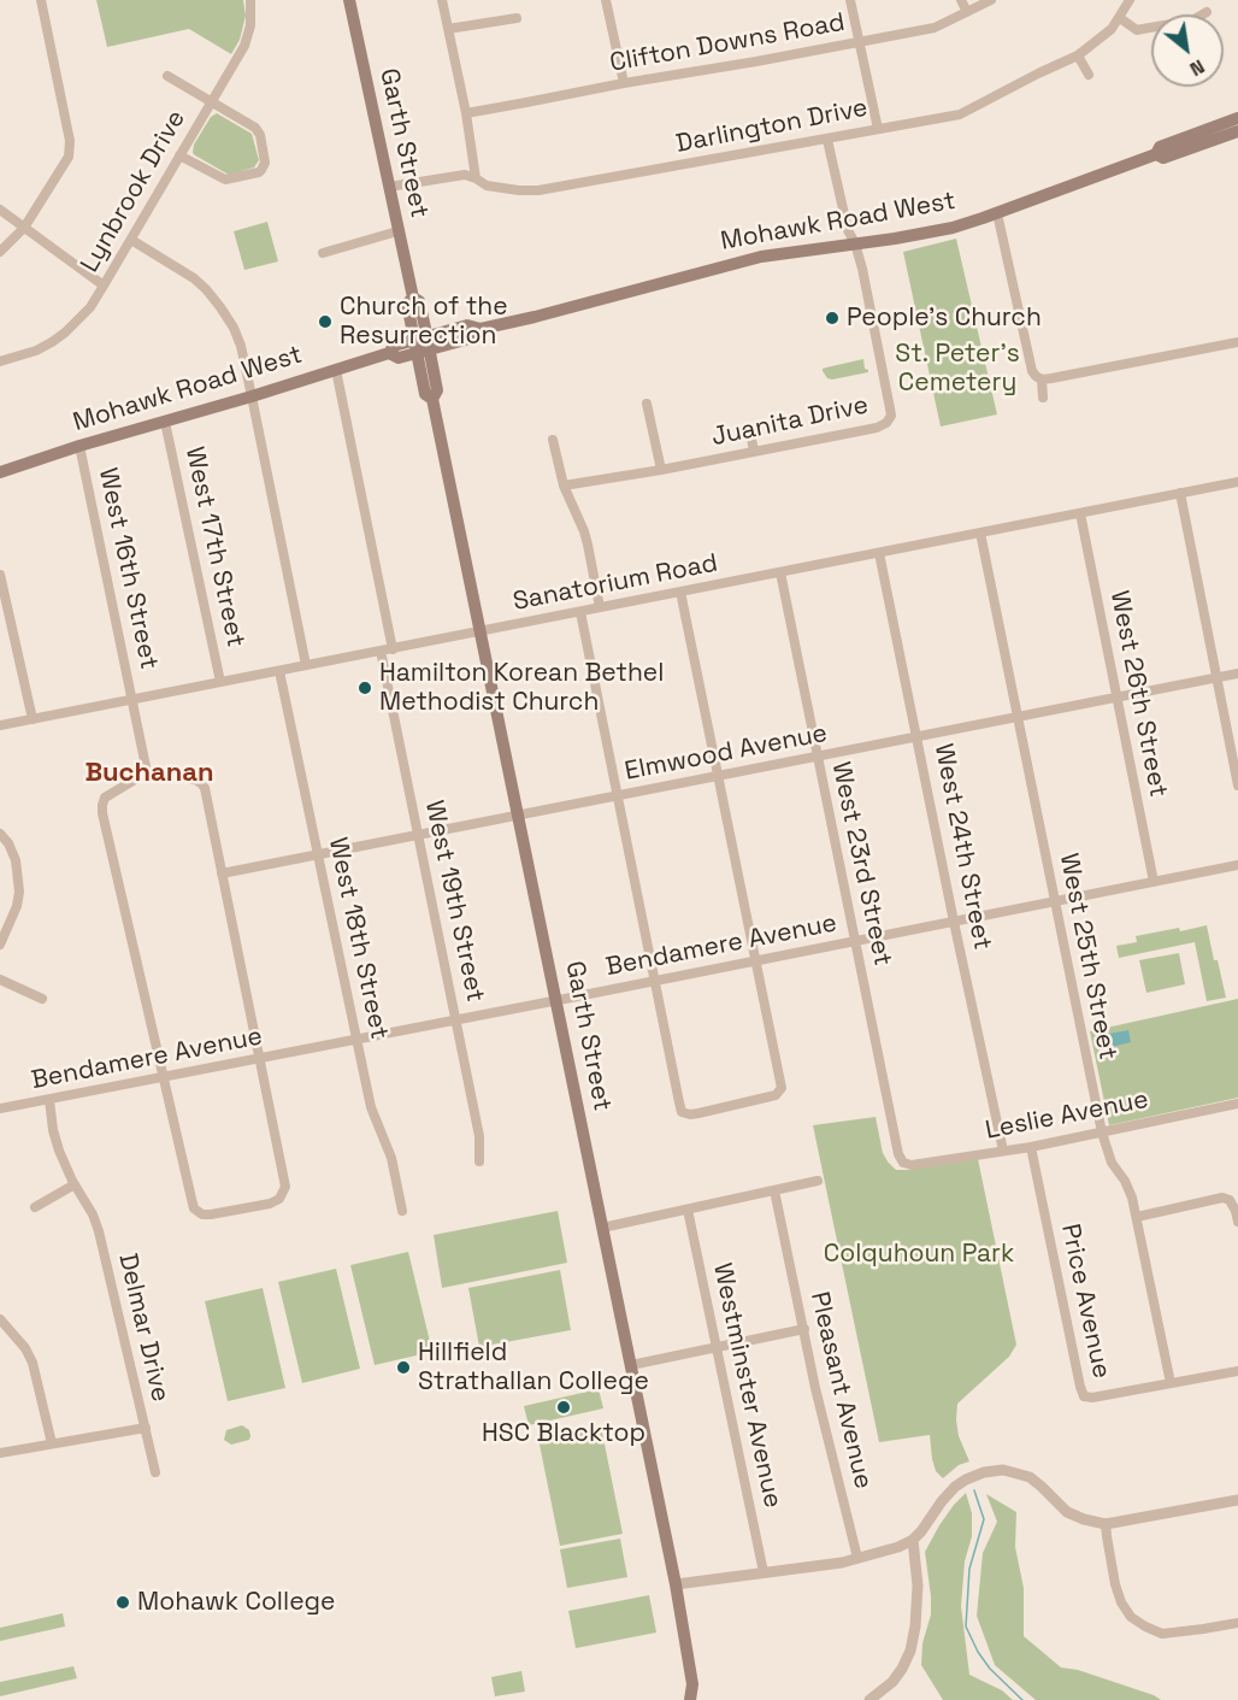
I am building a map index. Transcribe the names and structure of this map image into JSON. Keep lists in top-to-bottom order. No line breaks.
{"streets":{"main road":["Garth Street","Mohawk Road West"],"street":["Clifton Downs Road","Darlington Drive","Lynbrook Drive","Juanita Drive","West 17th Street","West 16th Street","Sanatorium Road","West 26th Street","Elmwood Avenue","West 24th Street","West 23rd Street","West 19th Street","West 18th Street","Bendamere Avenue","West 25th Street","Leslie Avenue","Price Avenue","Delmar Drive","Westminster Avenue","Pleasant Avenue"]},"crossings":[["Darlington Drive","Garth Street"],["Garth Street","Mohawk Road West"],["Garth Street","Sanatorium Road"],["Garth Street","Elmwood Avenue"],["Garth Street","Bendamere Avenue"],["Mohawk Road West","Juanita Drive"],["Mohawk Road West","West 17th Street"],["Mohawk Road West","West 16th Street"],["West 17th Street","Sanatorium Road"],["West 16th Street","Sanatorium Road"],["Sanatorium Road","West 26th Street"],["Sanatorium Road","West 24th Street"],["Sanatorium Road","West 23rd Street"],["Sanatorium Road","West 19th Street"],["Sanatorium Road","West 18th Street"],["Sanatorium Road","West 25th Street"],["West 26th Street","Elmwood Avenue"],["West 26th Street","Bendamere Avenue"],["Elmwood Avenue","West 24th Street"],["Elmwood Avenue","West 23rd Street"],["Elmwood Avenue","West 19th Street"],["Elmwood Avenue","West 18th Street"],["Elmwood Avenue","West 25th Street"],["West 24th Street","Bendamere Avenue"],["West 24th Street","Leslie Avenue"],["West 23rd Street","Bendamere Avenue"],["West 23rd Street","Leslie Avenue"],["West 19th Street","Bendamere Avenue"],["West 18th Street","Bendamere Avenue"],["Bendamere Avenue","West 25th Street"],["Bendamere Avenue","Delmar Drive"],["West 25th Street","Leslie Avenue"],["West 25th Street","Price Avenue"],["Leslie Avenue","Price Avenue"]],"districts":["Buchanan"],"parks":["St. Peter's Cemetery","Colquhoun Park"],"places":["People's Church","Church of the Resurrection","Hamilton Korean Bethel Methodist Church","Hillfield Strathallan College","HSC Blacktop","Mohawk College"],"north":"bottom right"}
